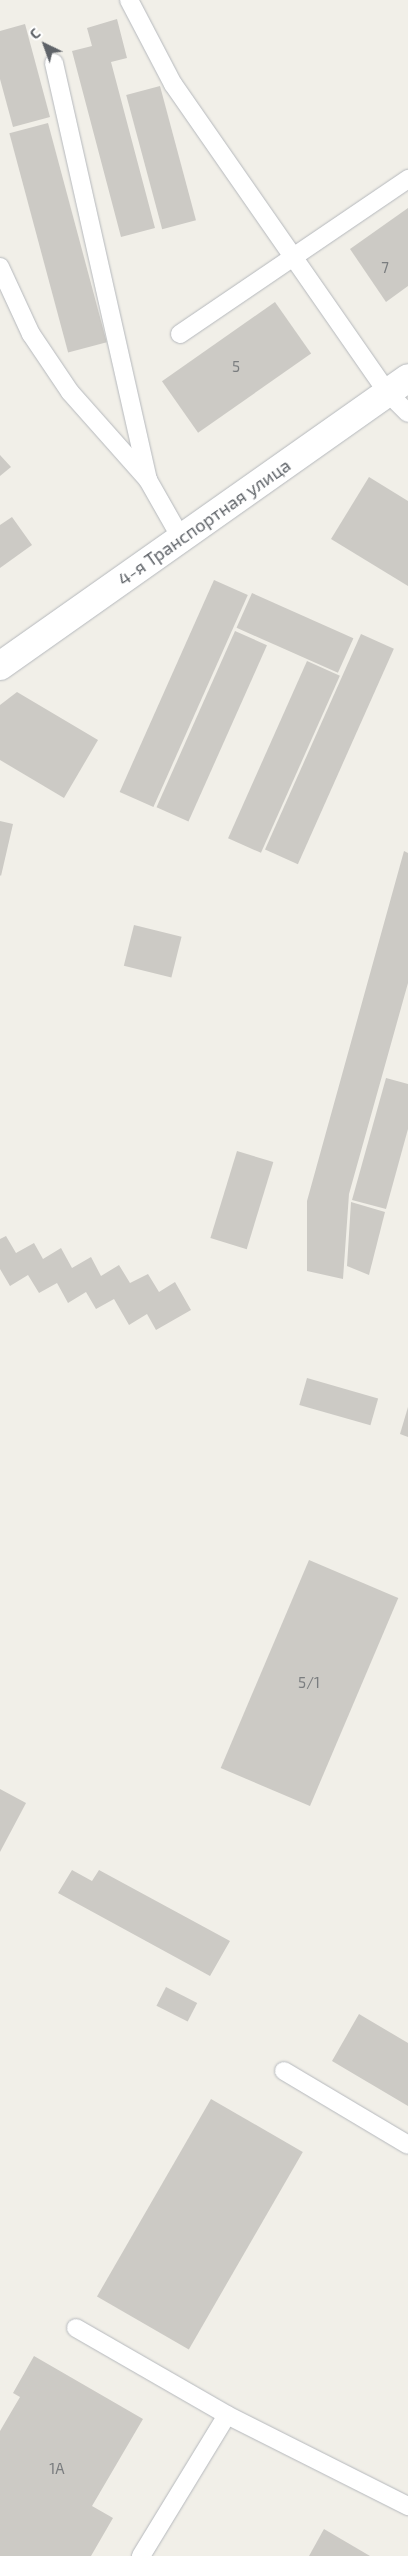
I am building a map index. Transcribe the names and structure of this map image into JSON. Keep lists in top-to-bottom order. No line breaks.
{"streets":{"street":["4-я Транспортная улица"]},"house_numbers":["7","5","5/1","1А"],"north":"top left"}
